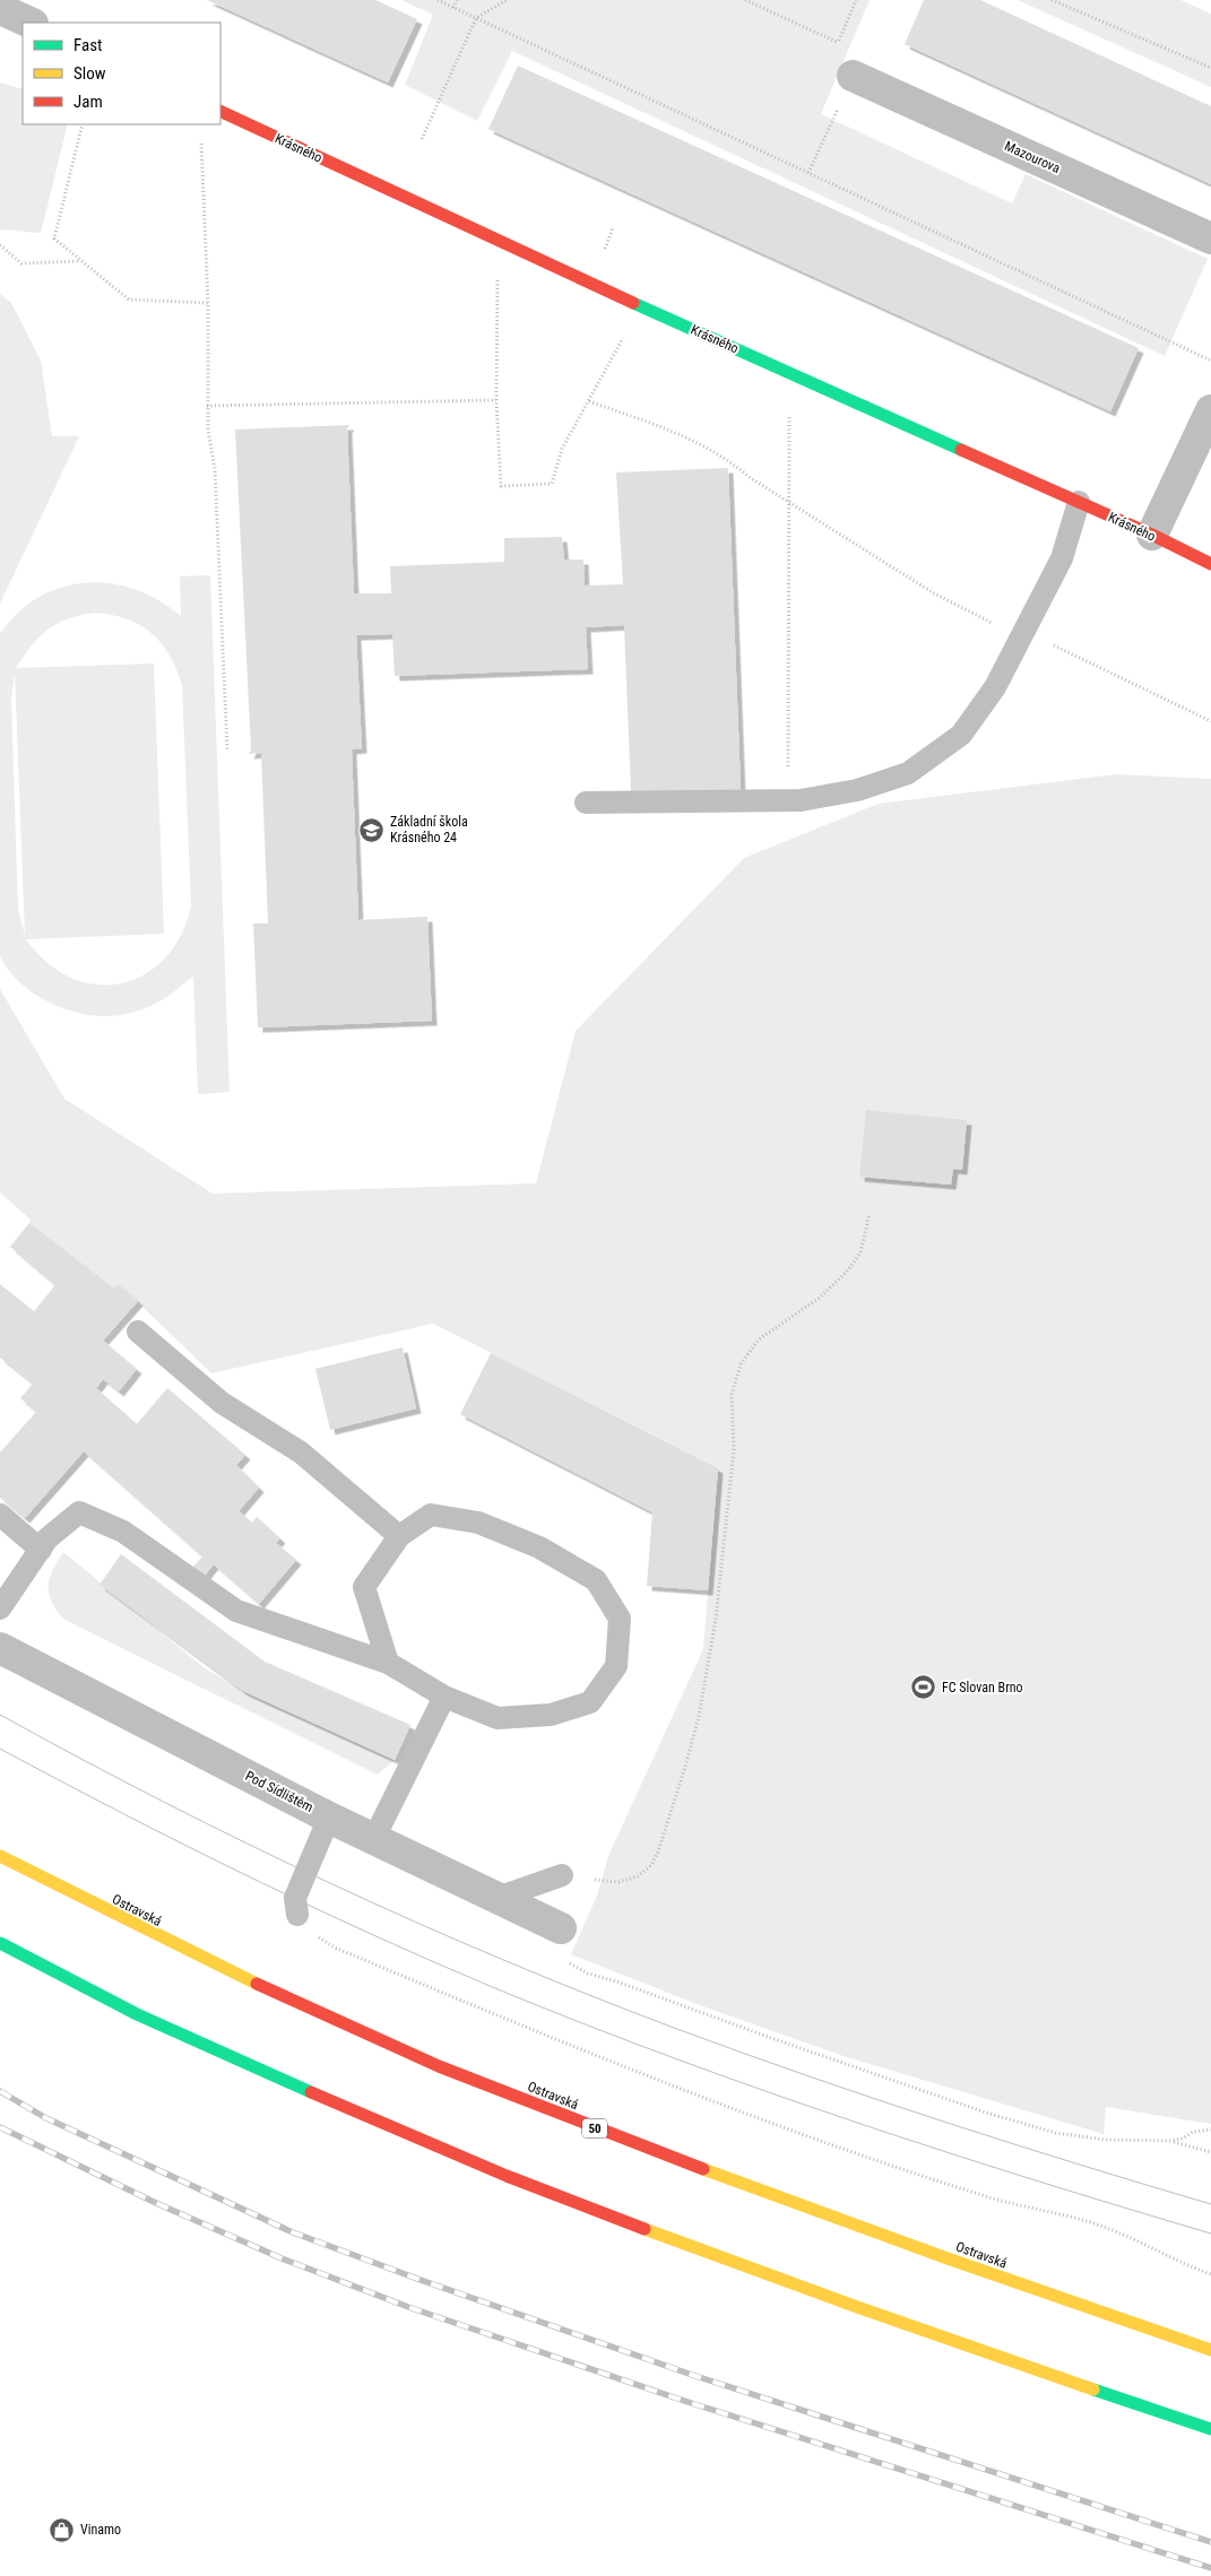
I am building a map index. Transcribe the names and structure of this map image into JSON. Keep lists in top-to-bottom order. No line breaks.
{"streets":{"main road":["Krásného","Ostravská","50"],"street":["Mazourova","Pod Sídlištěm"]},"places":{"school or university":["Základní škola Krásného 24"],"sports":["FC Slovan Brno"],"shop":["Vinamo"]},"legend":["Fast","Slow","Jam"]}
